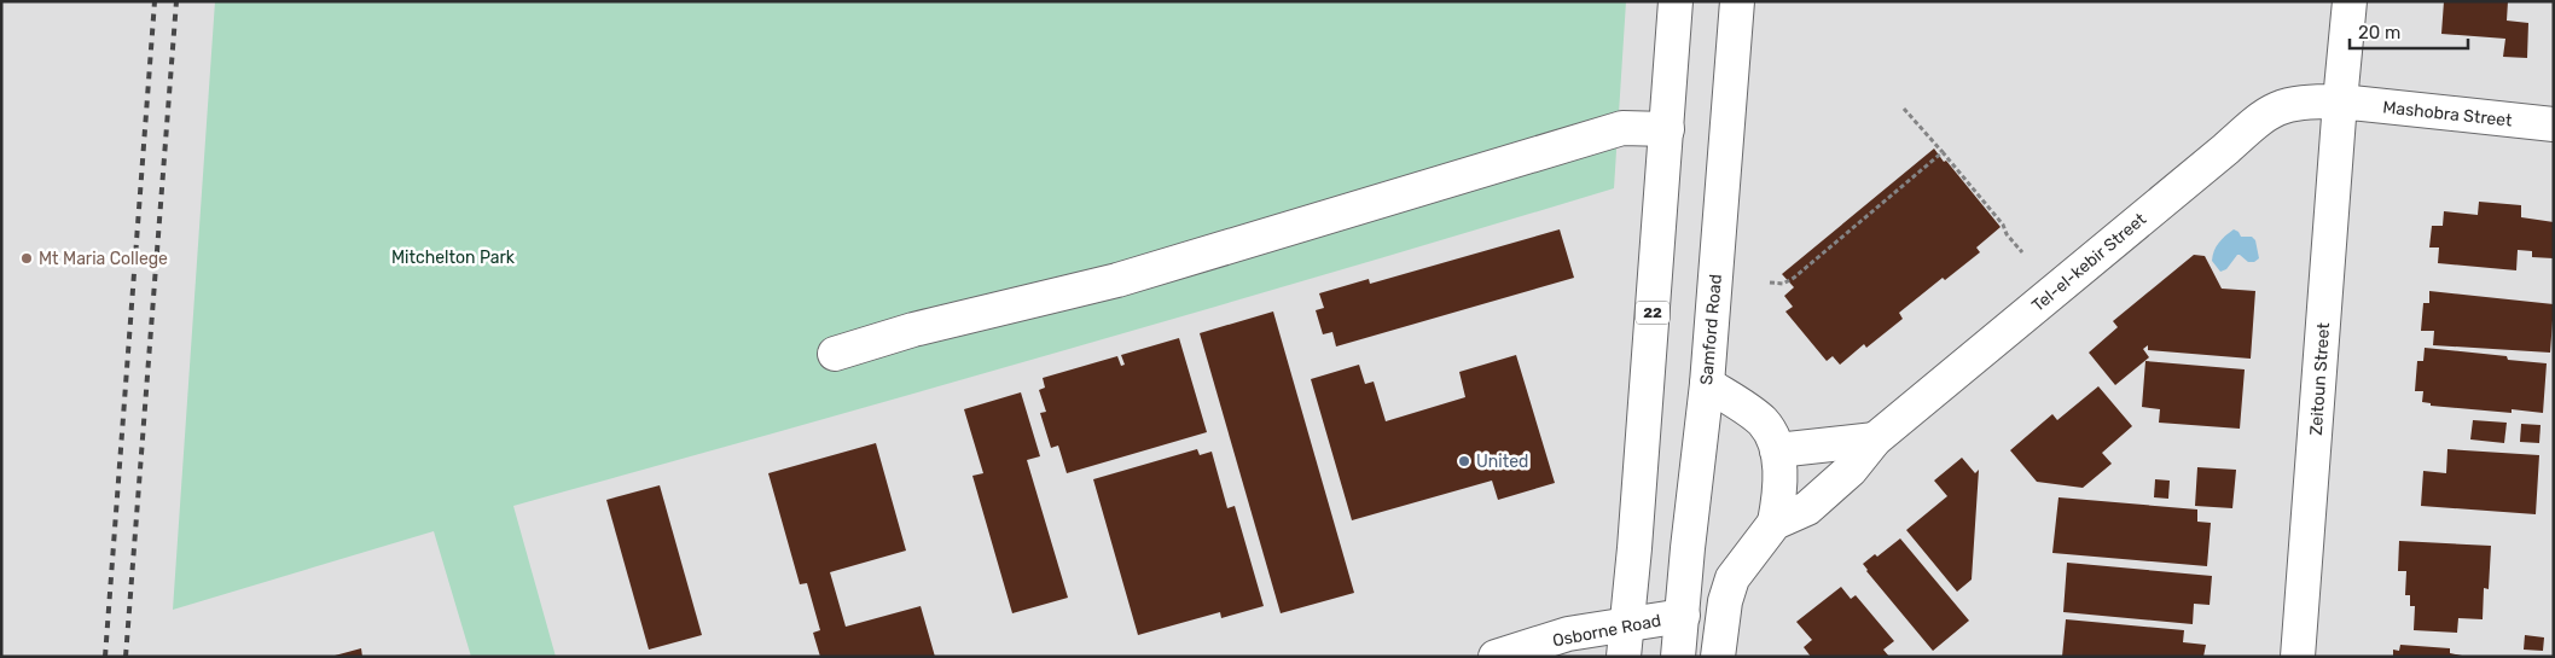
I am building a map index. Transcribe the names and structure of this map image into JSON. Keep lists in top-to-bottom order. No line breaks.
{"streets":{"street":["Mashobra Street","Tel-el-kebir Street","22","Samford Road","Zeitoun Street","Osborne Road"]},"crossings":[["Mashobra Street","Tel-el-kebir Street"],["Mashobra Street","Zeitoun Street"],["Tel-el-kebir Street","Zeitoun Street"],["22","Osborne Road"],["Samford Road","Osborne Road"]],"parks":["Mitchelton Park"],"places":["Mt Maria College","United"],"scale_bar":"20 m"}
